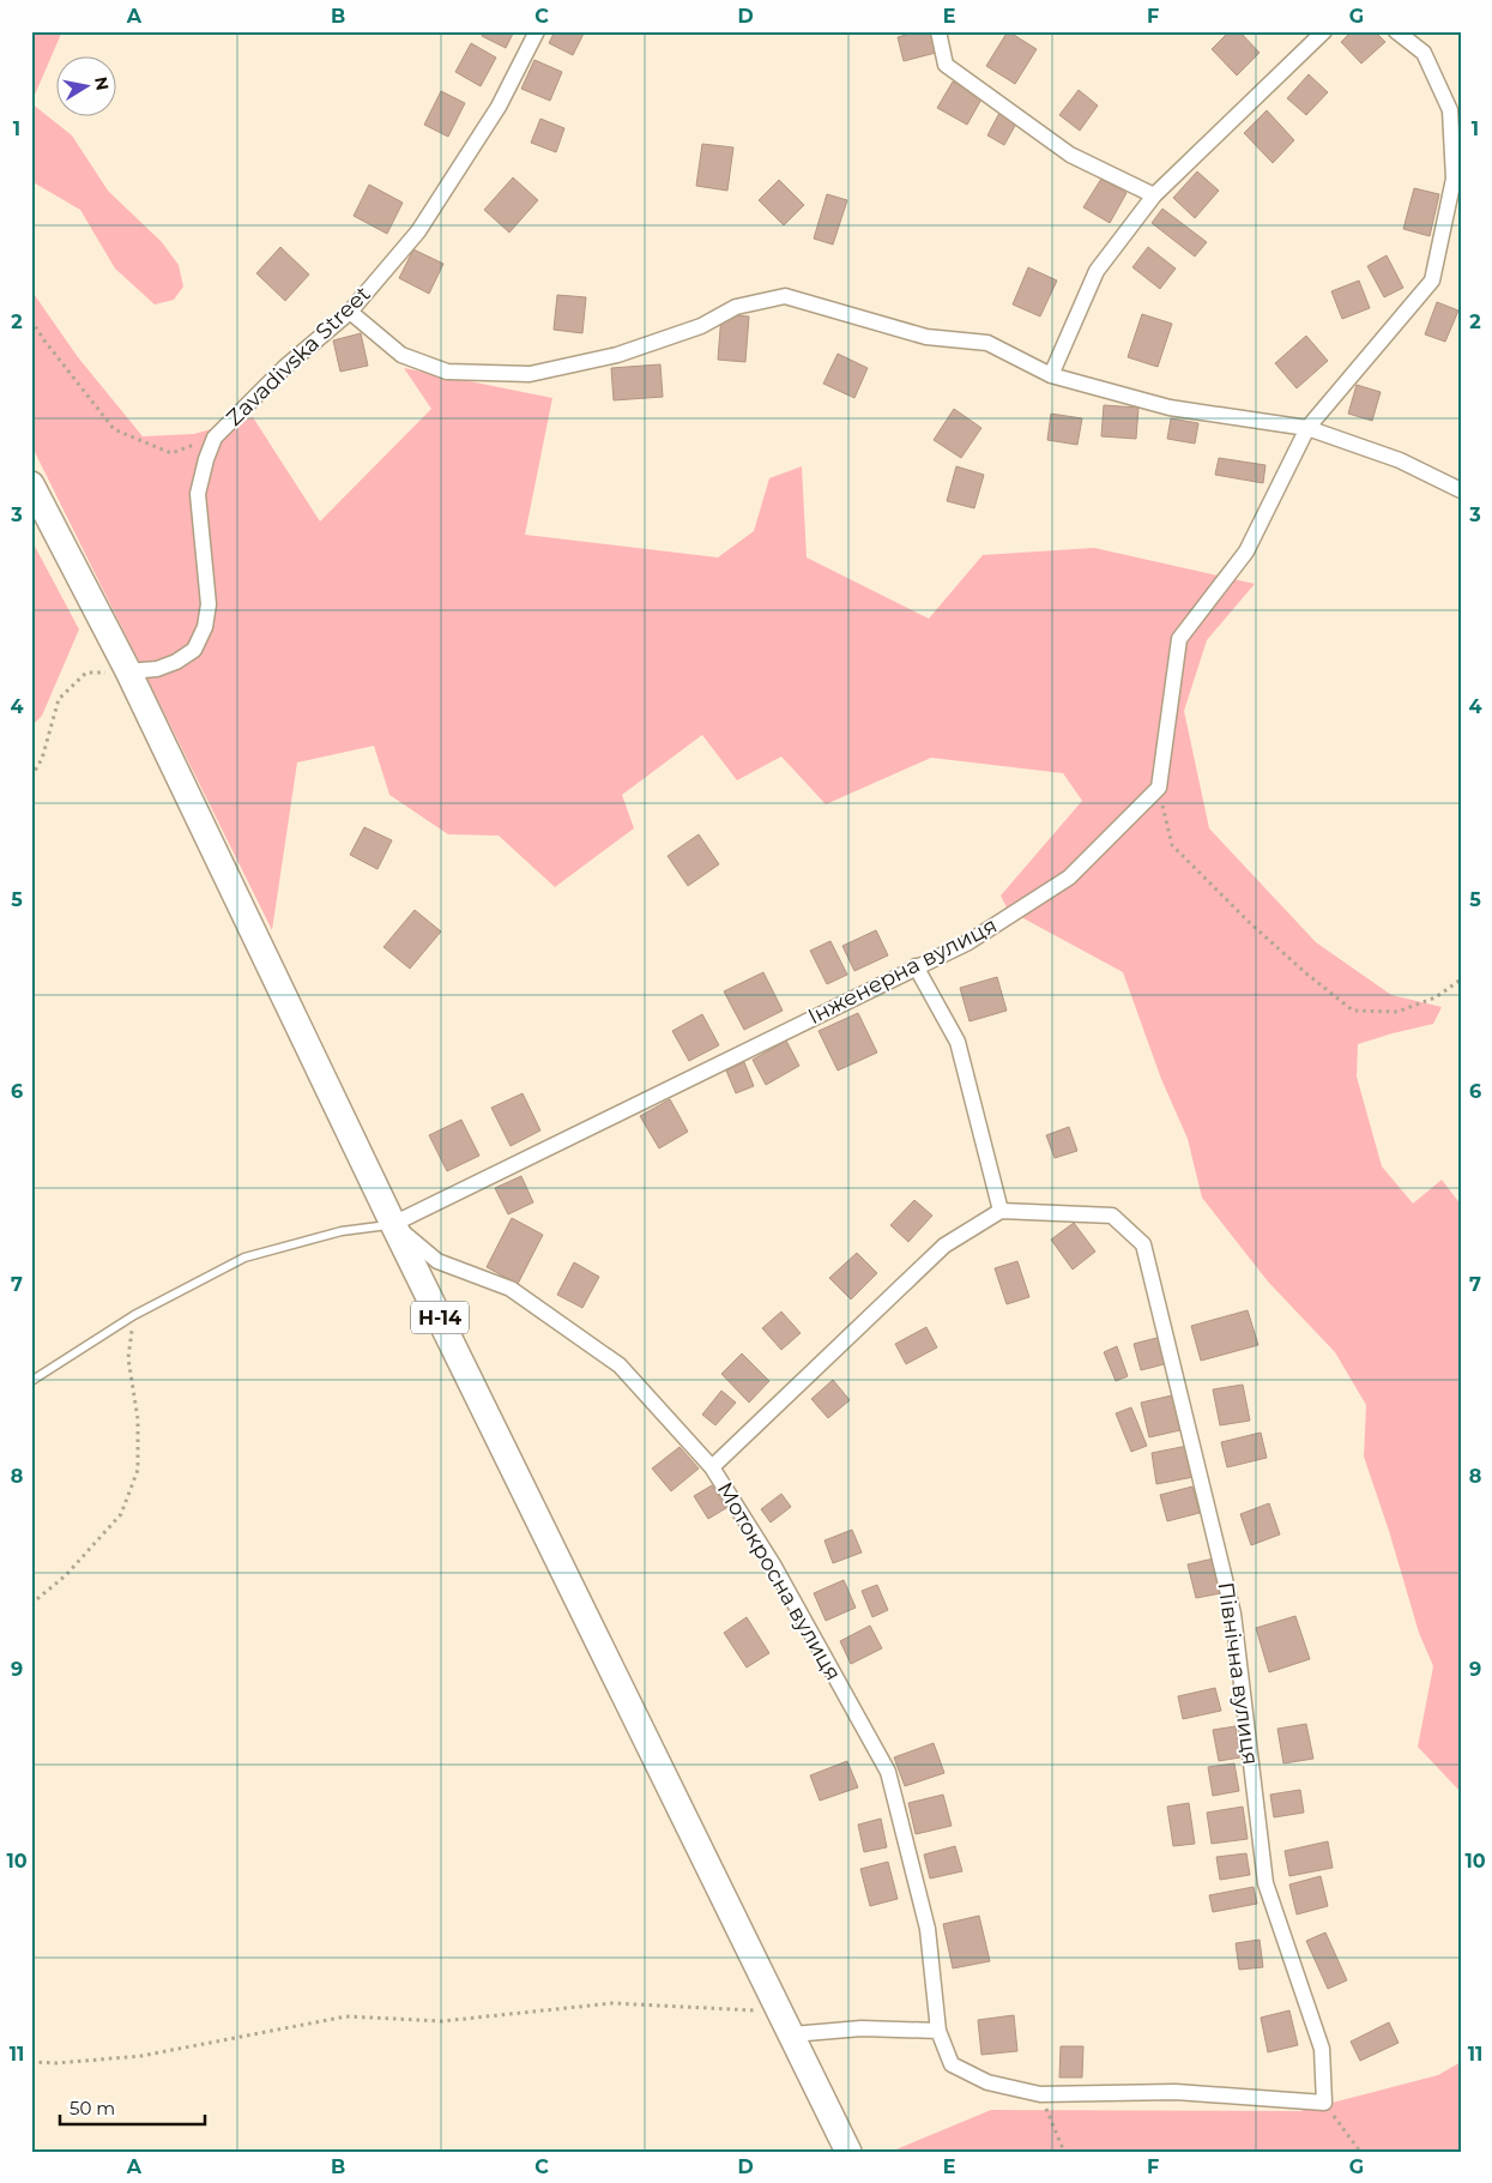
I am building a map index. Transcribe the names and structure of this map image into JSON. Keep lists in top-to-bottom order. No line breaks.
{"streets":{"main road":["Н-14"],"street":["Zavadivska Street","Інженерна вулиця","Мотокросна вулиця","Північна вулиця"]},"crossings":[["Zavadivska Street","Н-14"],["Інженерна вулиця","Н-14"],["Мотокросна вулиця","Північна вулиця"]],"scale_bar":"50 m","north":"right","grid":{"columns":["A","B","C","D","E","F","G"],"rows":["1","2","3","4","5","6","7","8","9","10","11"]}}
